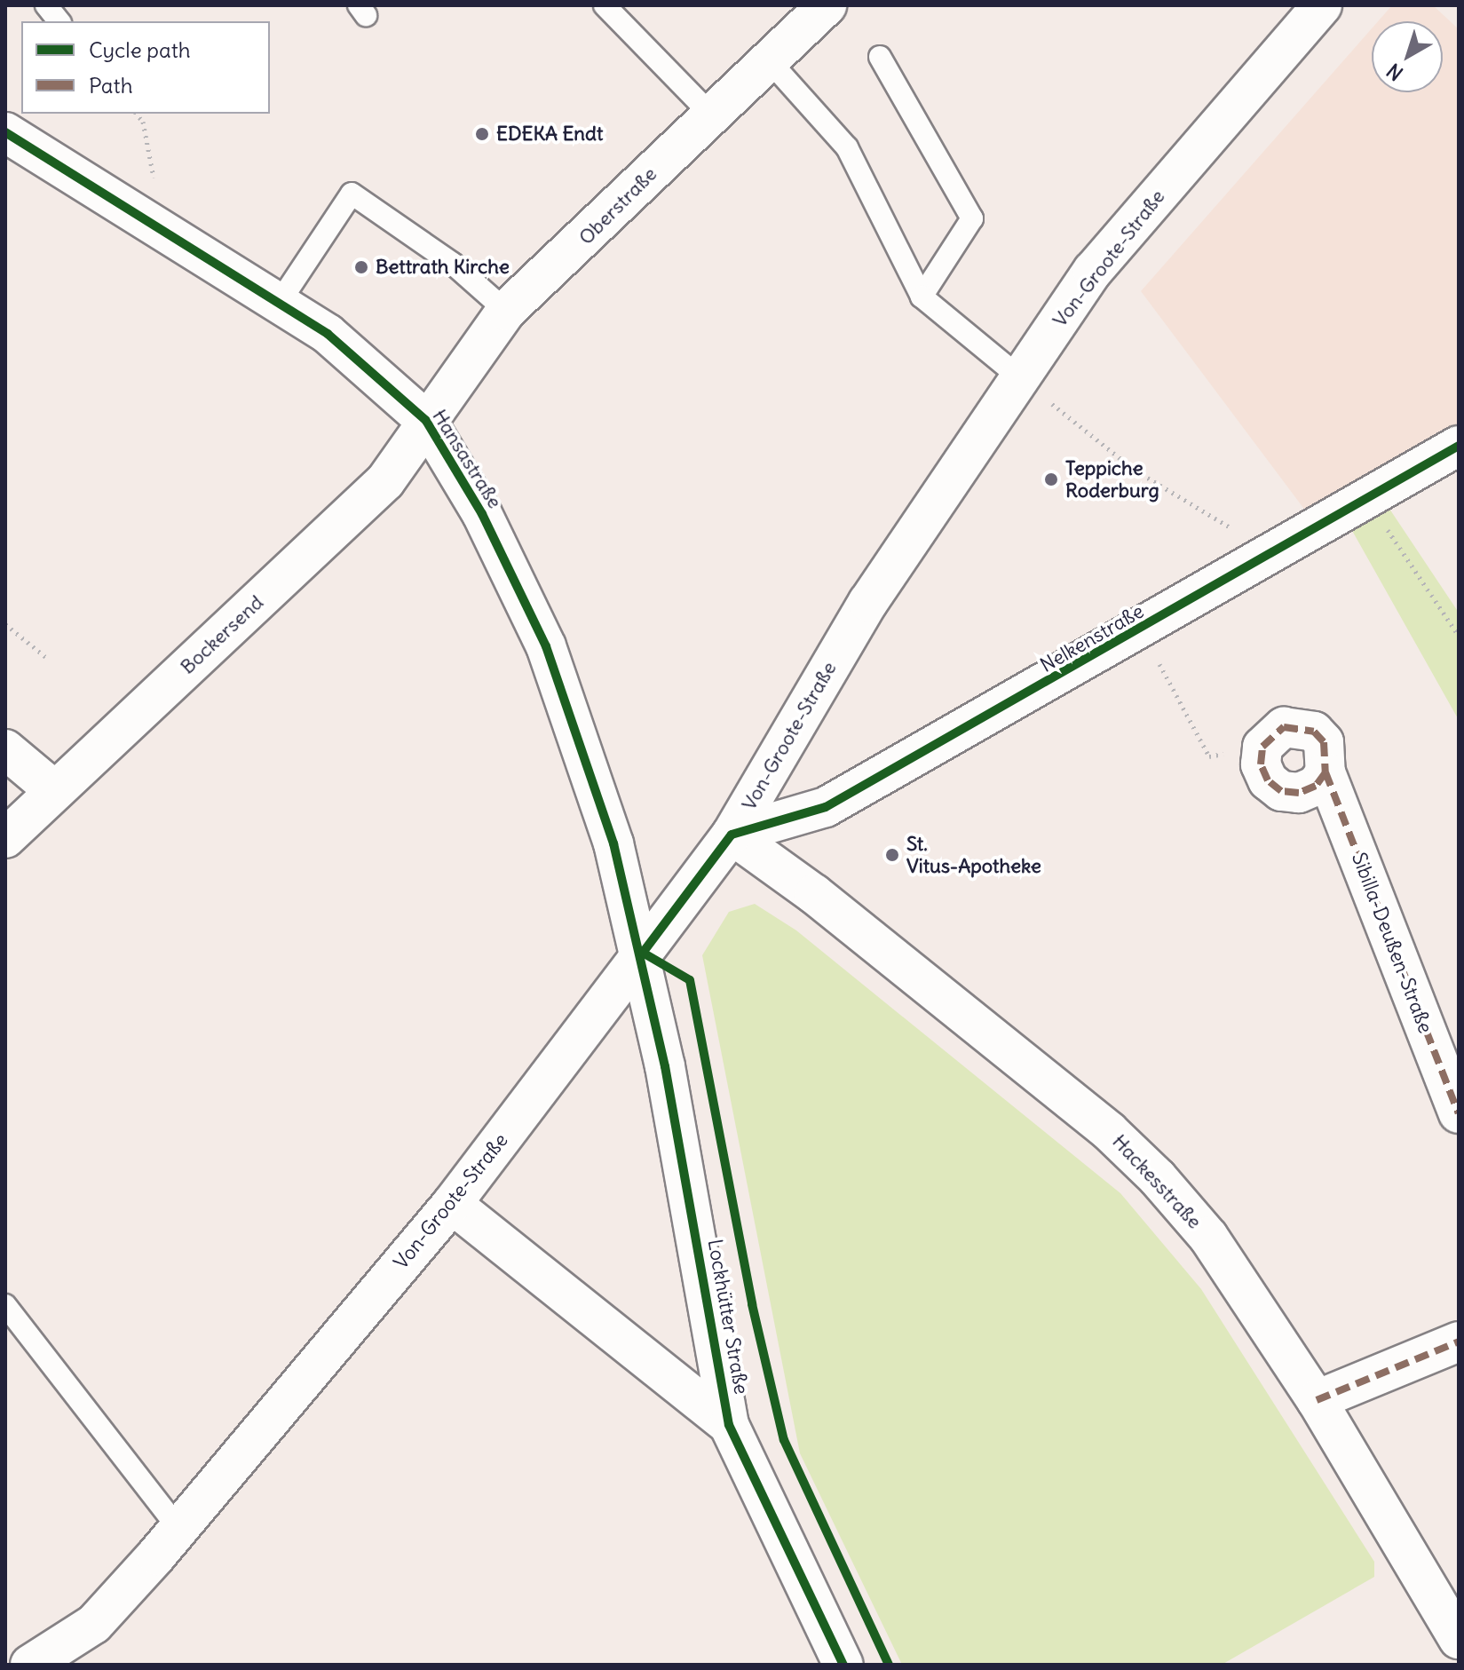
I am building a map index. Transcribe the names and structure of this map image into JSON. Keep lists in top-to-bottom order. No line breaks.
{"streets":{"street":["Oberstraße","Von-Groote-Straße","Hansastraße","Bockersend","Nelkenstraße","Sibilla-Deußen-Straße","Hackesstraße","Lockhütter Straße"]},"crossings":[["Oberstraße","Hansastraße"],["Oberstraße","Bockersend"],["Von-Groote-Straße","Hansastraße"],["Von-Groote-Straße","Nelkenstraße"],["Von-Groote-Straße","Hackesstraße"],["Von-Groote-Straße","Lockhütter Straße"],["Hansastraße","Bockersend"],["Hansastraße","Lockhütter Straße"],["Nelkenstraße","Hackesstraße"]],"places":["EDEKA Endt","Bettrath Kirche","Teppiche Roderburg","St. Vitus-Apotheke"],"legend":["Cycle path","Path"],"north":"bottom left"}
